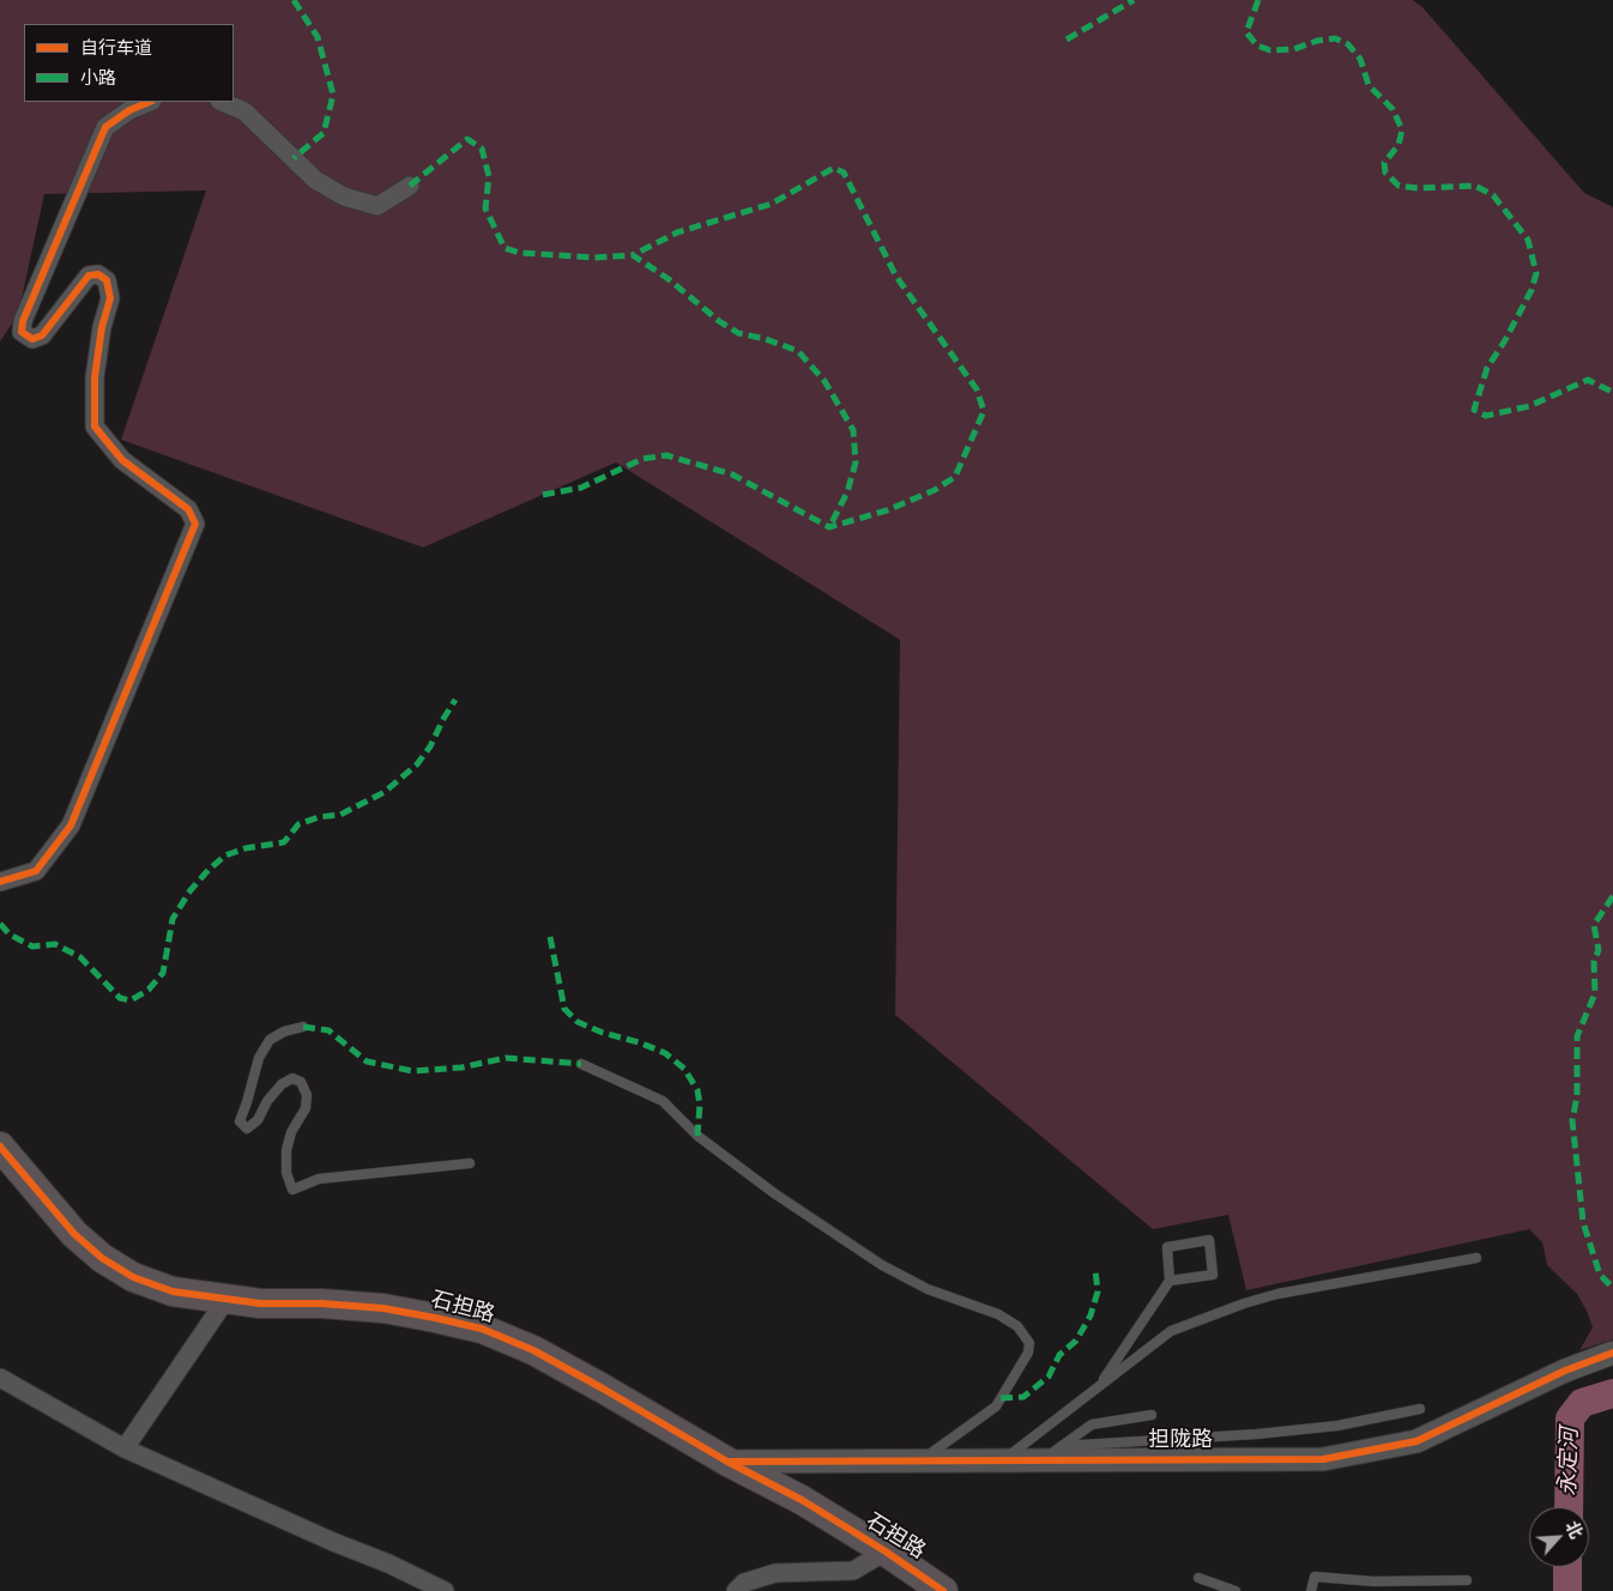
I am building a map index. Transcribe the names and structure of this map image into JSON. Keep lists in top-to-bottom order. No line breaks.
{"streets":{"main road":["石担路"],"street":["担陇路"]},"crossings":[["石担路","担陇路"]],"water":["永定河"],"legend":["自行车道","小路"],"north":"top right"}
